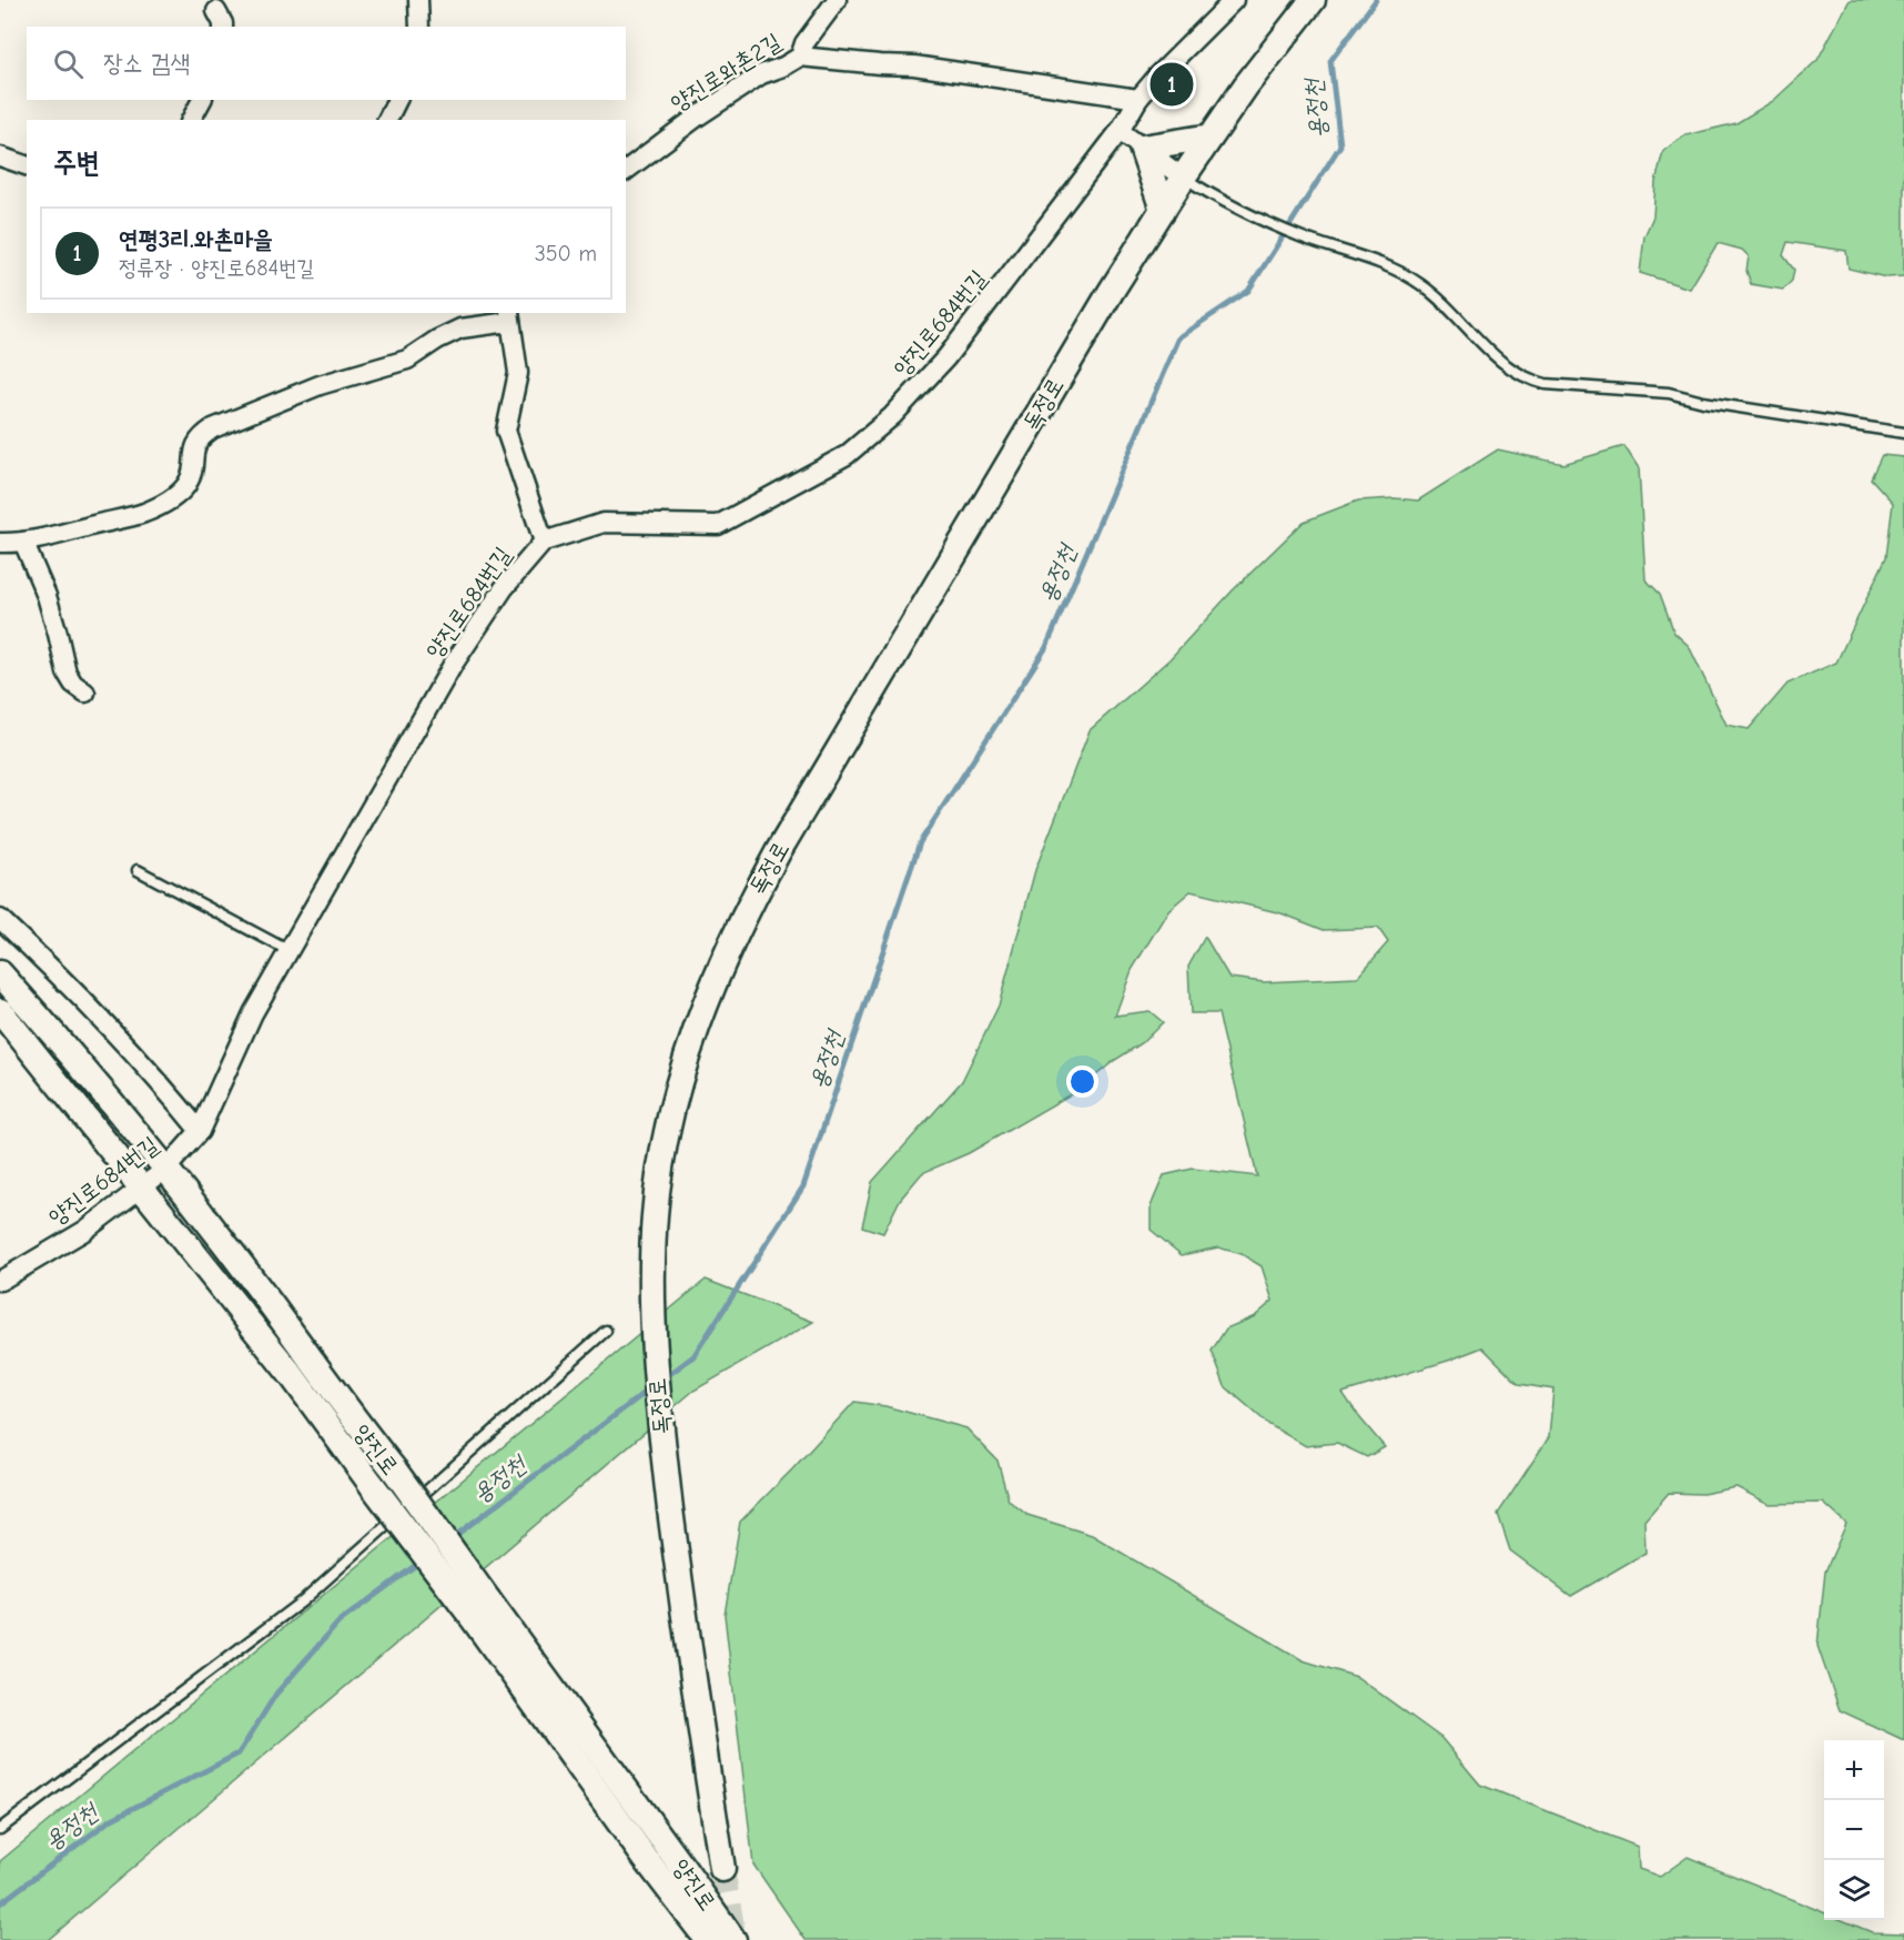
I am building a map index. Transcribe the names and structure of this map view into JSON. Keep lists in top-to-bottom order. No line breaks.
{"streets":{"main road":["독정로","양진로"],"street":["양진로와촌2길","양진로684번길"]},"crossings":[["양진로684번길","양진로"]],"water":["용정천"],"page":{"search":"장소 검색","pins":"1","heading":"주변","list":[{"mark":"1","name":"연평3리.와촌마을","note":"정류장 · 양진로684번길","value":"350 m"}],"map_buttons":["+","−"]}}
